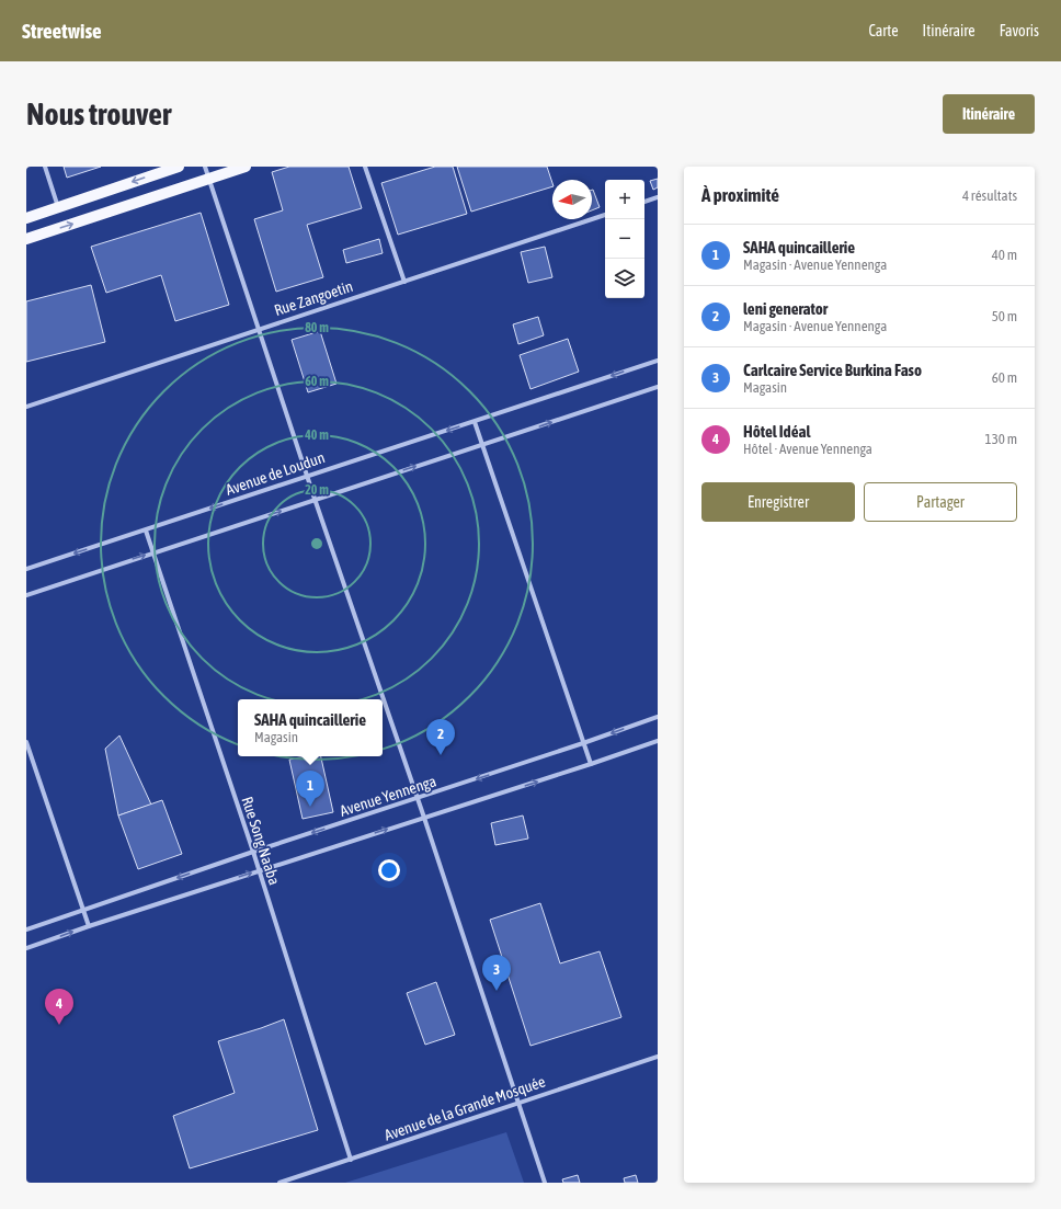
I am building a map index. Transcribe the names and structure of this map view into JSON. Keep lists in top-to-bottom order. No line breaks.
{"streets":{"street":["Rue Zangoetin","Avenue de Loudun","Avenue Yennenga","Rue Song Naaba","Avenue de la Grande Mosquée"]},"crossings":[["Avenue de Loudun","Rue Song Naaba"],["Avenue Yennenga","Rue Song Naaba"],["Rue Song Naaba","Avenue de la Grande Mosquée"]],"north":"left","page":{"header":"Streetwise","nav":["Carte","Itinéraire","Favoris"],"buttons":["Itinéraire",["Enregistrer","Partager"]],"title":"Nous trouver","heading":["À proximité","4 résultats"],"map_buttons":["+","−"],"list":[{"mark":"1","name":"SAHA quincaillerie","note":"Magasin · Avenue Yennenga","value":"40 m"},{"mark":"2","name":"leni generator","note":"Magasin · Avenue Yennenga","value":"50 m"},{"mark":"3","name":"Carlcaire Service Burkina Faso","note":"Magasin","value":"60 m"},{"mark":"4","name":"Hôtel Idéal","note":"Hôtel · Avenue Yennenga","value":"130 m"}],"popup":["SAHA quincaillerie","Magasin"],"pins":["2","1","3","4"]},"rings":["80 m","60 m","40 m","20 m"]}
